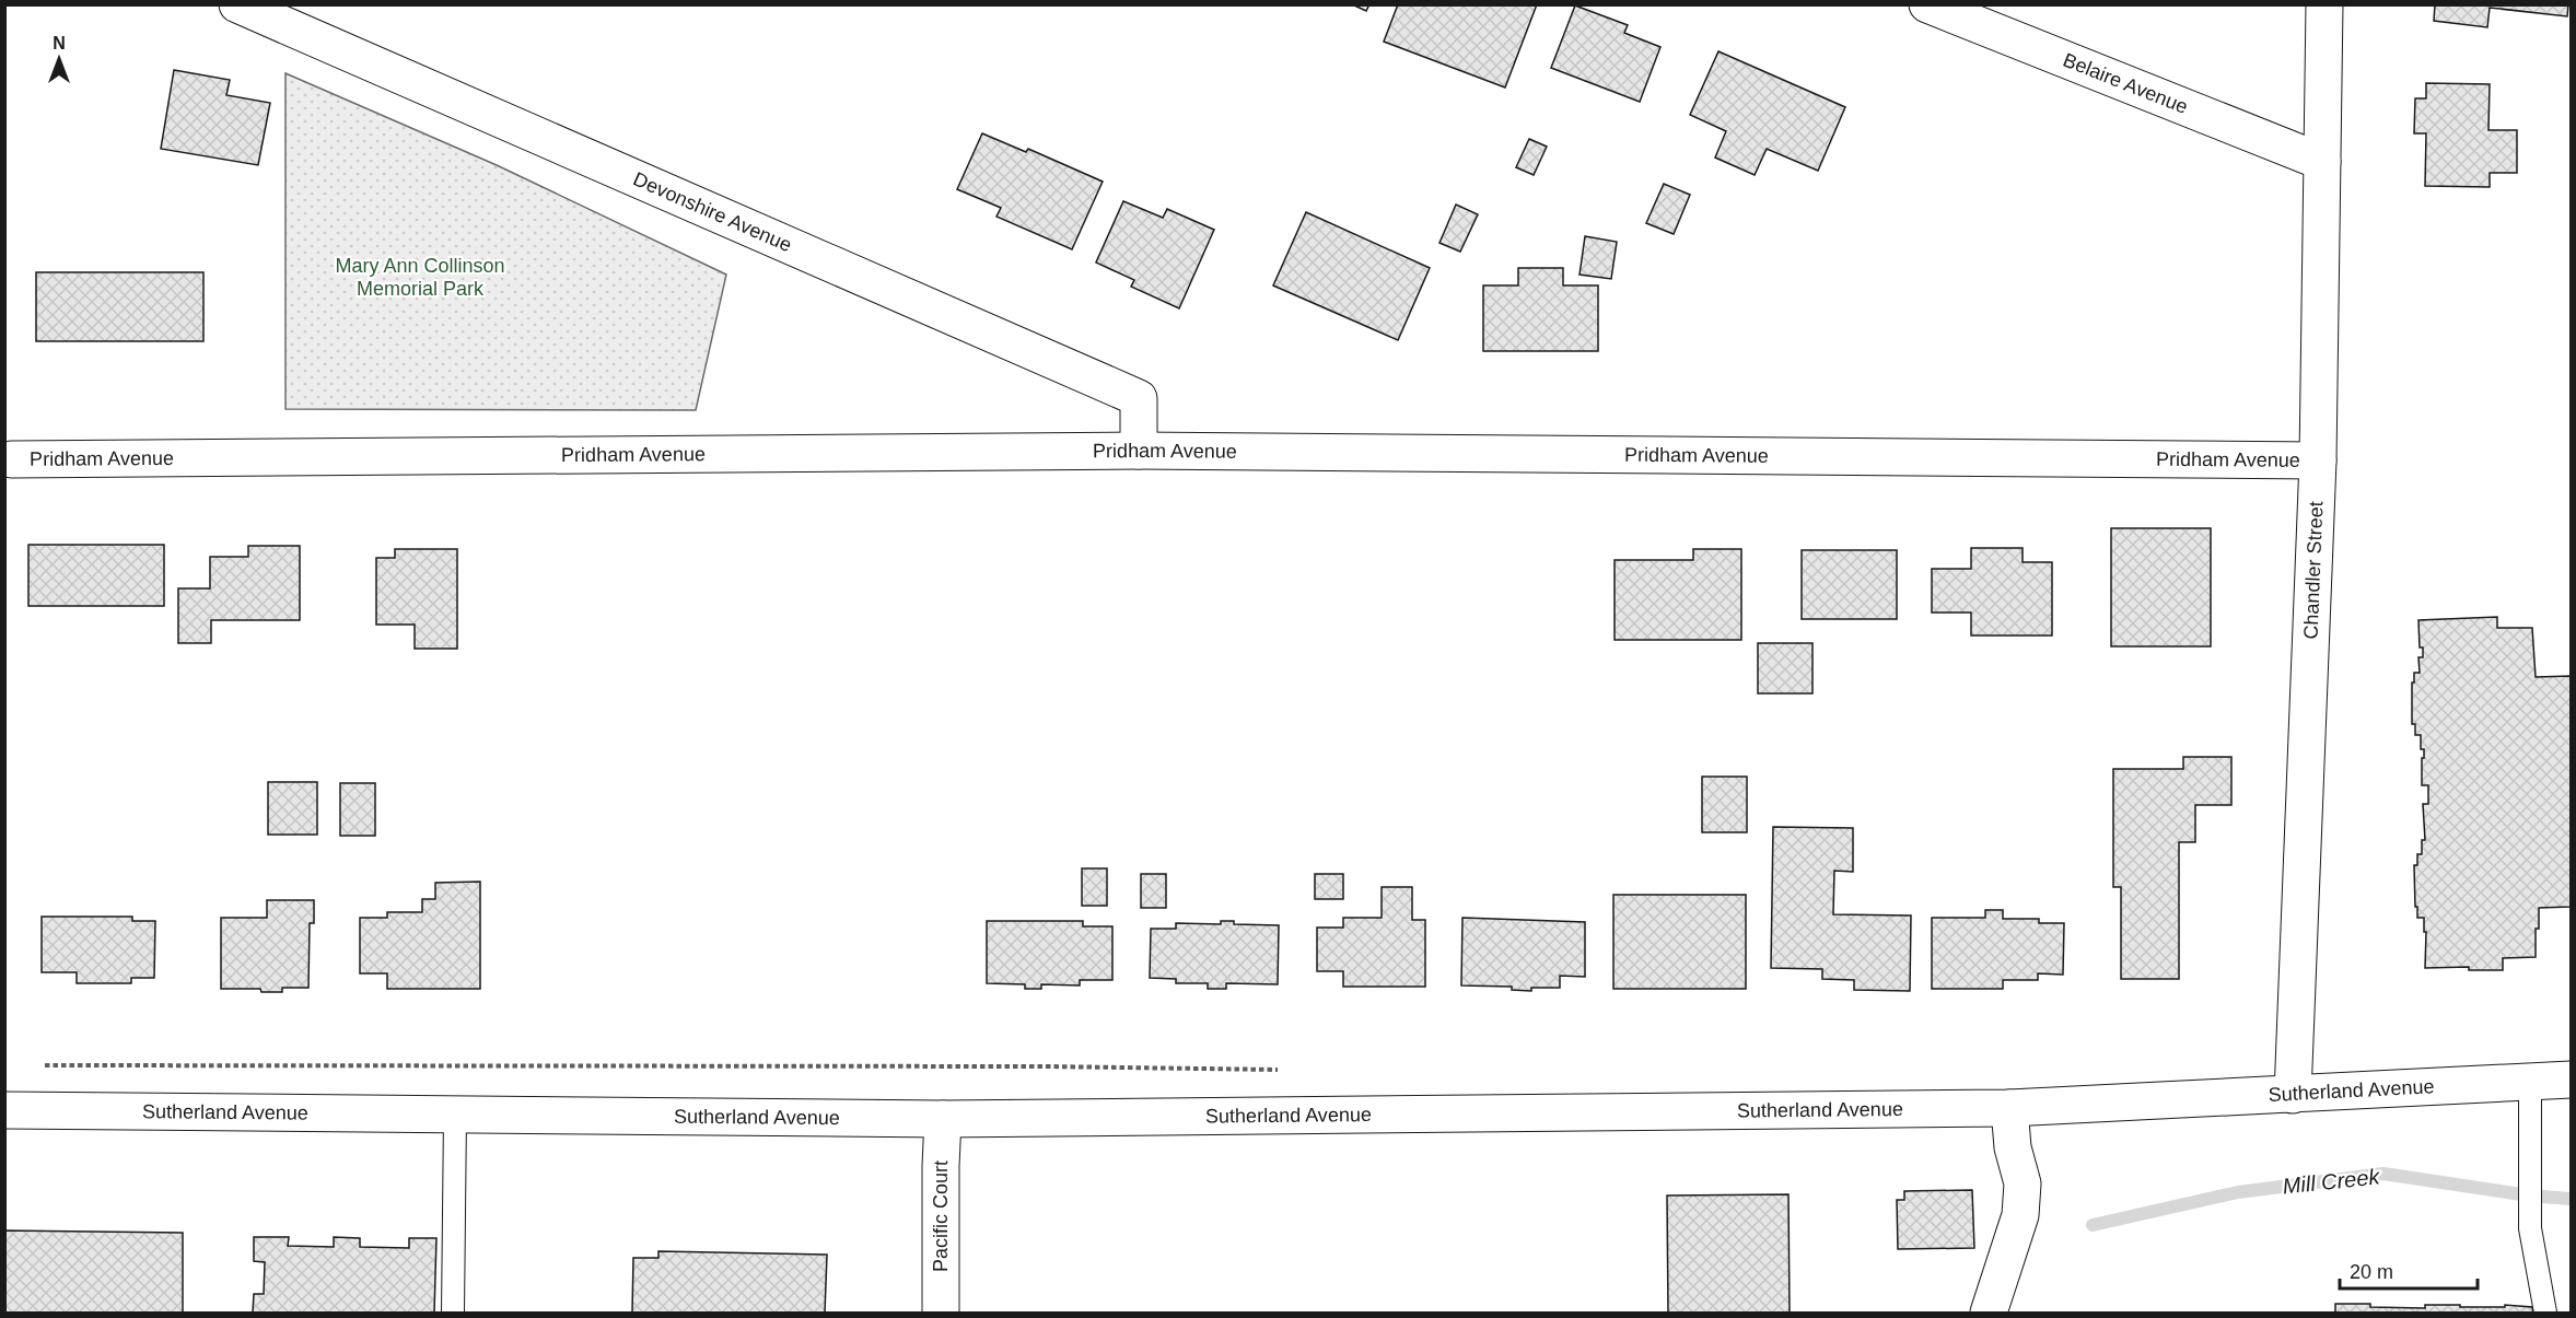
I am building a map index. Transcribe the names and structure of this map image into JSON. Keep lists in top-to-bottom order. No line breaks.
{"streets":{"street":["Belaire Avenue","Devonshire Avenue","Pridham Avenue","Chandler Street","Sutherland Avenue","Pacific Court"]},"crossings":[["Belaire Avenue","Chandler Street"],["Devonshire Avenue","Pridham Avenue"],["Pridham Avenue","Chandler Street"],["Chandler Street","Sutherland Avenue"],["Sutherland Avenue","Pacific Court"]],"water":["Mill Creek"],"parks":["Mary Ann Collinson Memorial Park"],"scale_bar":"20 m","north":"top"}
